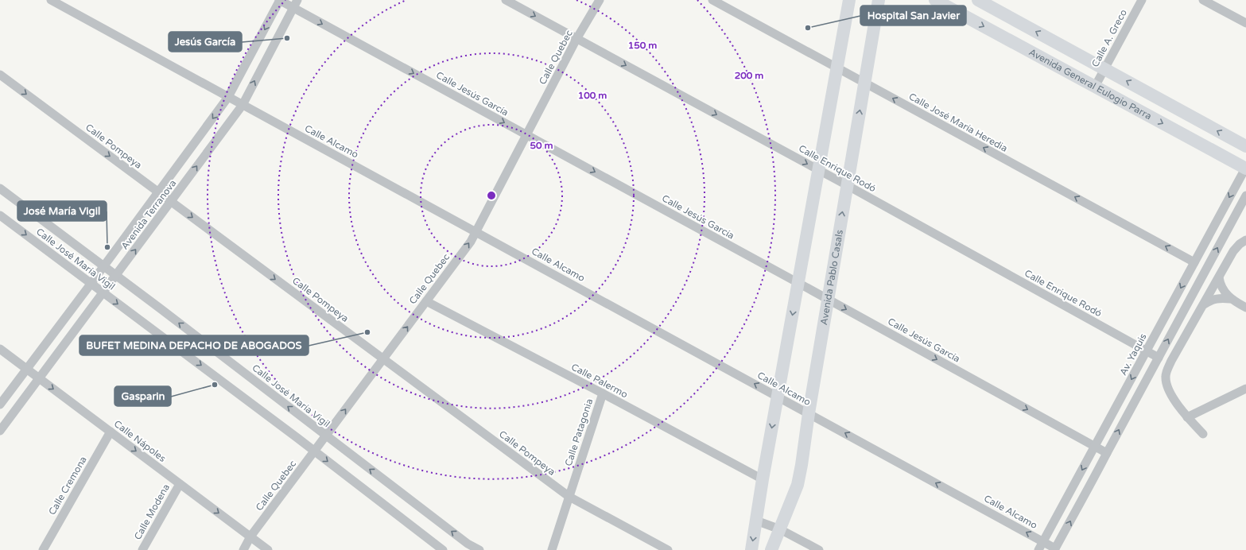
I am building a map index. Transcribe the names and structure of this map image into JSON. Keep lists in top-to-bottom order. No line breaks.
{"streets":{"street":["Calle A. Greco","Calle Quebec","Avenida General Eulogio Parra","Calle Jesús García","Calle José María Heredia","Calle Alcamo","Calle Pompeya","Calle Enrique Rodó","Avenida Terranova","Calle José María Vigil","Avenida Pablo Casals","Av. Yaquis","Calle Palermo","Calle Patagonia","Calle Nápoles","Calle Cremona","Calle Modena"]},"crossings":[["Calle A. Greco","Avenida General Eulogio Parra"],["Calle Quebec","Calle Jesús García"],["Calle Quebec","Calle Alcamo"],["Calle Quebec","Calle Pompeya"],["Calle Quebec","Calle Enrique Rodó"],["Calle Quebec","Calle José María Vigil"],["Calle Quebec","Calle Palermo"],["Calle Quebec","Calle Nápoles"],["Avenida General Eulogio Parra","Av. Yaquis"],["Calle Jesús García","Avenida Terranova"],["Calle Jesús García","Avenida Pablo Casals"],["Calle Jesús García","Av. Yaquis"],["Calle José María Heredia","Avenida Pablo Casals"],["Calle José María Heredia","Av. Yaquis"],["Calle Alcamo","Avenida Terranova"],["Calle Alcamo","Avenida Pablo Casals"],["Calle Alcamo","Av. Yaquis"],["Calle Pompeya","Avenida Terranova"],["Calle Pompeya","Calle Patagonia"],["Calle Enrique Rodó","Avenida Pablo Casals"],["Calle Enrique Rodó","Av. Yaquis"],["Avenida Terranova","Calle José María Vigil"],["Avenida Terranova","Calle Nápoles"],["Calle Palermo","Calle Patagonia"],["Calle Nápoles","Calle Cremona"],["Calle Nápoles","Calle Modena"]],"one_way":["Calle Quebec","Calle Jesús García","Calle José María Heredia","Calle Alcamo","Calle Pompeya","Calle Enrique Rodó","Calle Nápoles"],"places":["Hospital San Javier","Jesús García","José María Vigil","BUFET MEDINA DEPACHO DE ABOGADOS","Gasparin"],"rings":["150 m","200 m","100 m","50 m"]}
